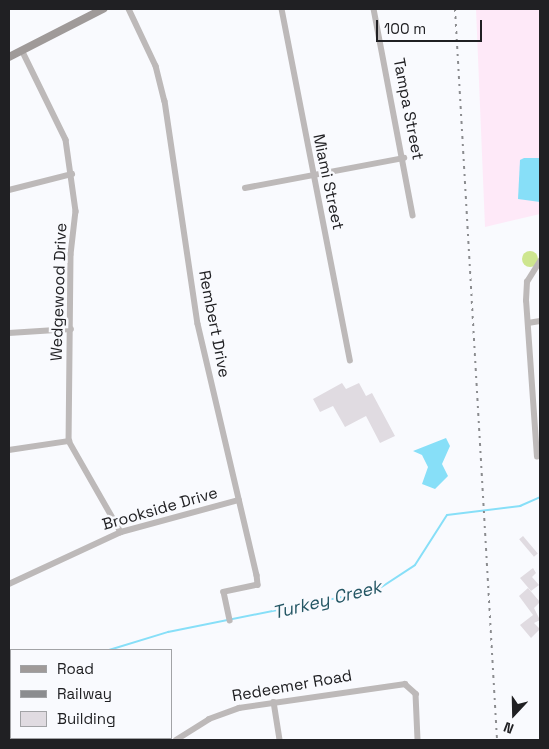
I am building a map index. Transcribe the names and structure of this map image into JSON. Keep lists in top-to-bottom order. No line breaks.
{"streets":{"street":["Tampa Street","Miami Street","Wedgewood Drive","Rembert Drive","Brookside Drive","Redeemer Road"]},"crossings":[["Rembert Drive","Brookside Drive"]],"water":["Turkey Creek"],"legend":["Road","Railway","Building"],"scale_bar":"100 m","north":"bottom"}
